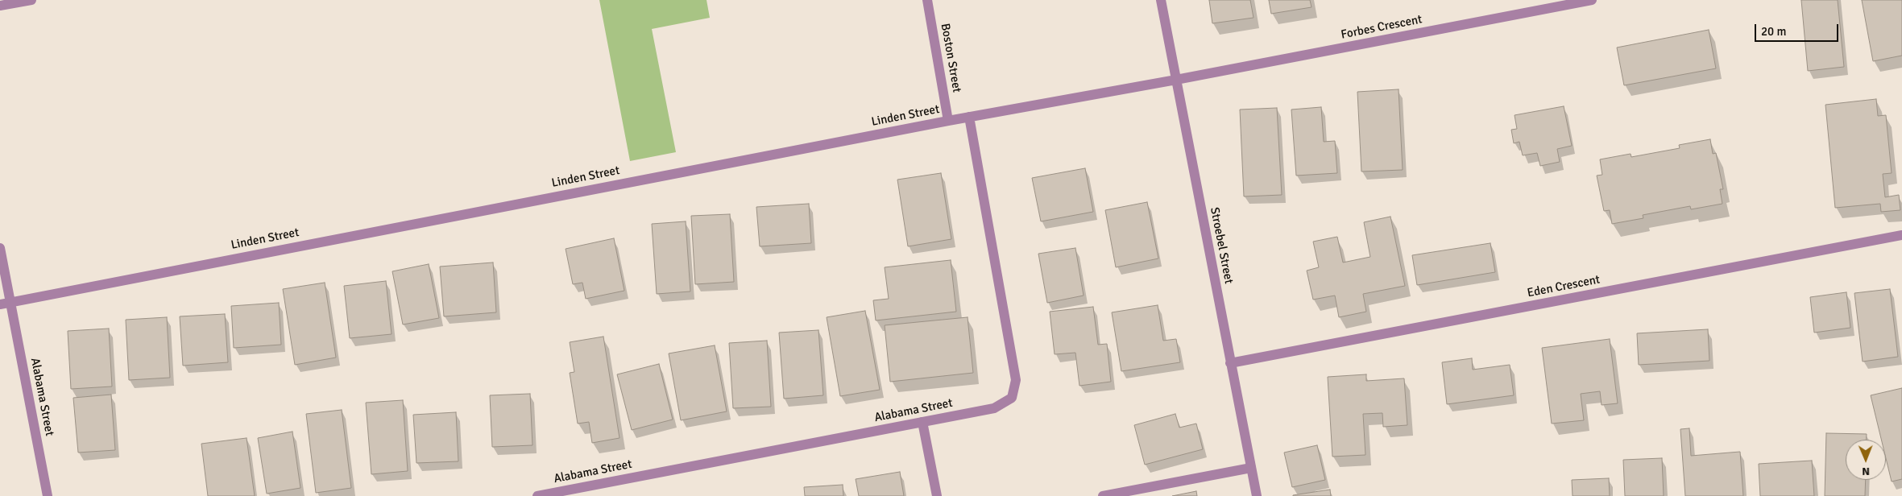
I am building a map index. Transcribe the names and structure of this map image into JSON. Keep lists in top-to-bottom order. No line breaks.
{"streets":{"street":["Forbes Crescent","Boston Street","Linden Street","Stroebel Street","Eden Crescent","Alabama Street"]},"crossings":[["Forbes Crescent","Linden Street"],["Forbes Crescent","Stroebel Street"],["Boston Street","Linden Street"],["Linden Street","Stroebel Street"],["Linden Street","Alabama Street"],["Stroebel Street","Eden Crescent"]],"scale_bar":"20 m","north":"bottom"}
